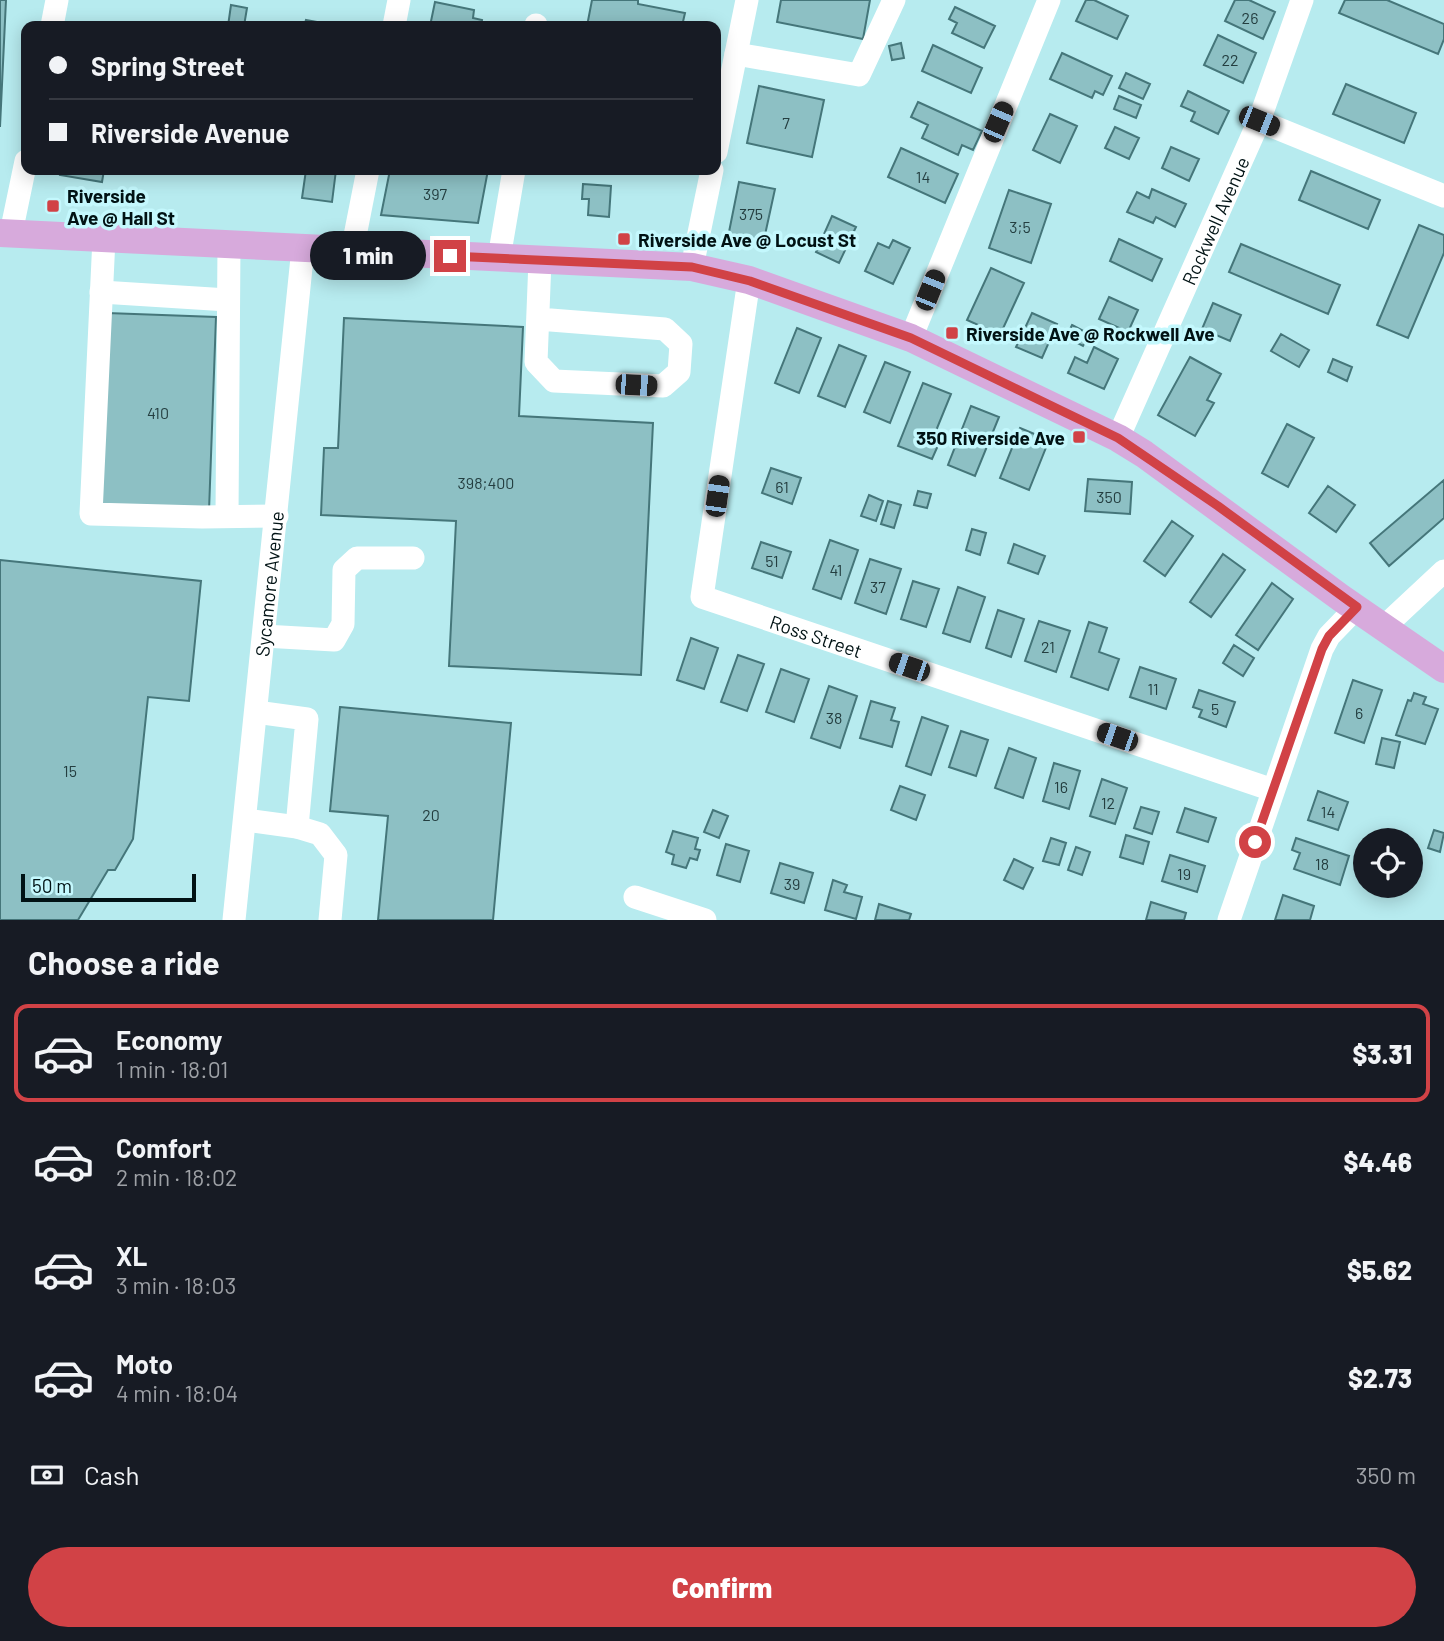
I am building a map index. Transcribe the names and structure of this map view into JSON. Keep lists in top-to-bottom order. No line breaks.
{"streets":{"street":["Rockwell Avenue","Sycamore Avenue","Ross Street"]},"places":{"transit":["Riverside Ave @ Hall St","Riverside Ave @ Locust St","Riverside Ave @ Rockwell Ave","350 Riverside Ave"]},"house_numbers":["26","22","7","14","397","375","3;5","410","398;400","61","350","51","41","37","21","11","5","6","38","15","16","12","14","20","18","19","39"],"scale_bar":"50 m","page":{"banner":["Spring Street","Riverside Avenue"],"bubble":"1 min","scale":"50 m","heading":"Choose a ride","list":[{"name":"Economy","note":"1 min · 18:01","value":"$3.31"},{"name":"Comfort","note":"2 min · 18:02","value":"$4.46"},{"name":"XL","note":"3 min · 18:03","value":"$5.62"},{"name":"Moto","note":"4 min · 18:04","value":"$2.73"}],"pay":["Cash","350 m"],"buttons":"Confirm"}}
